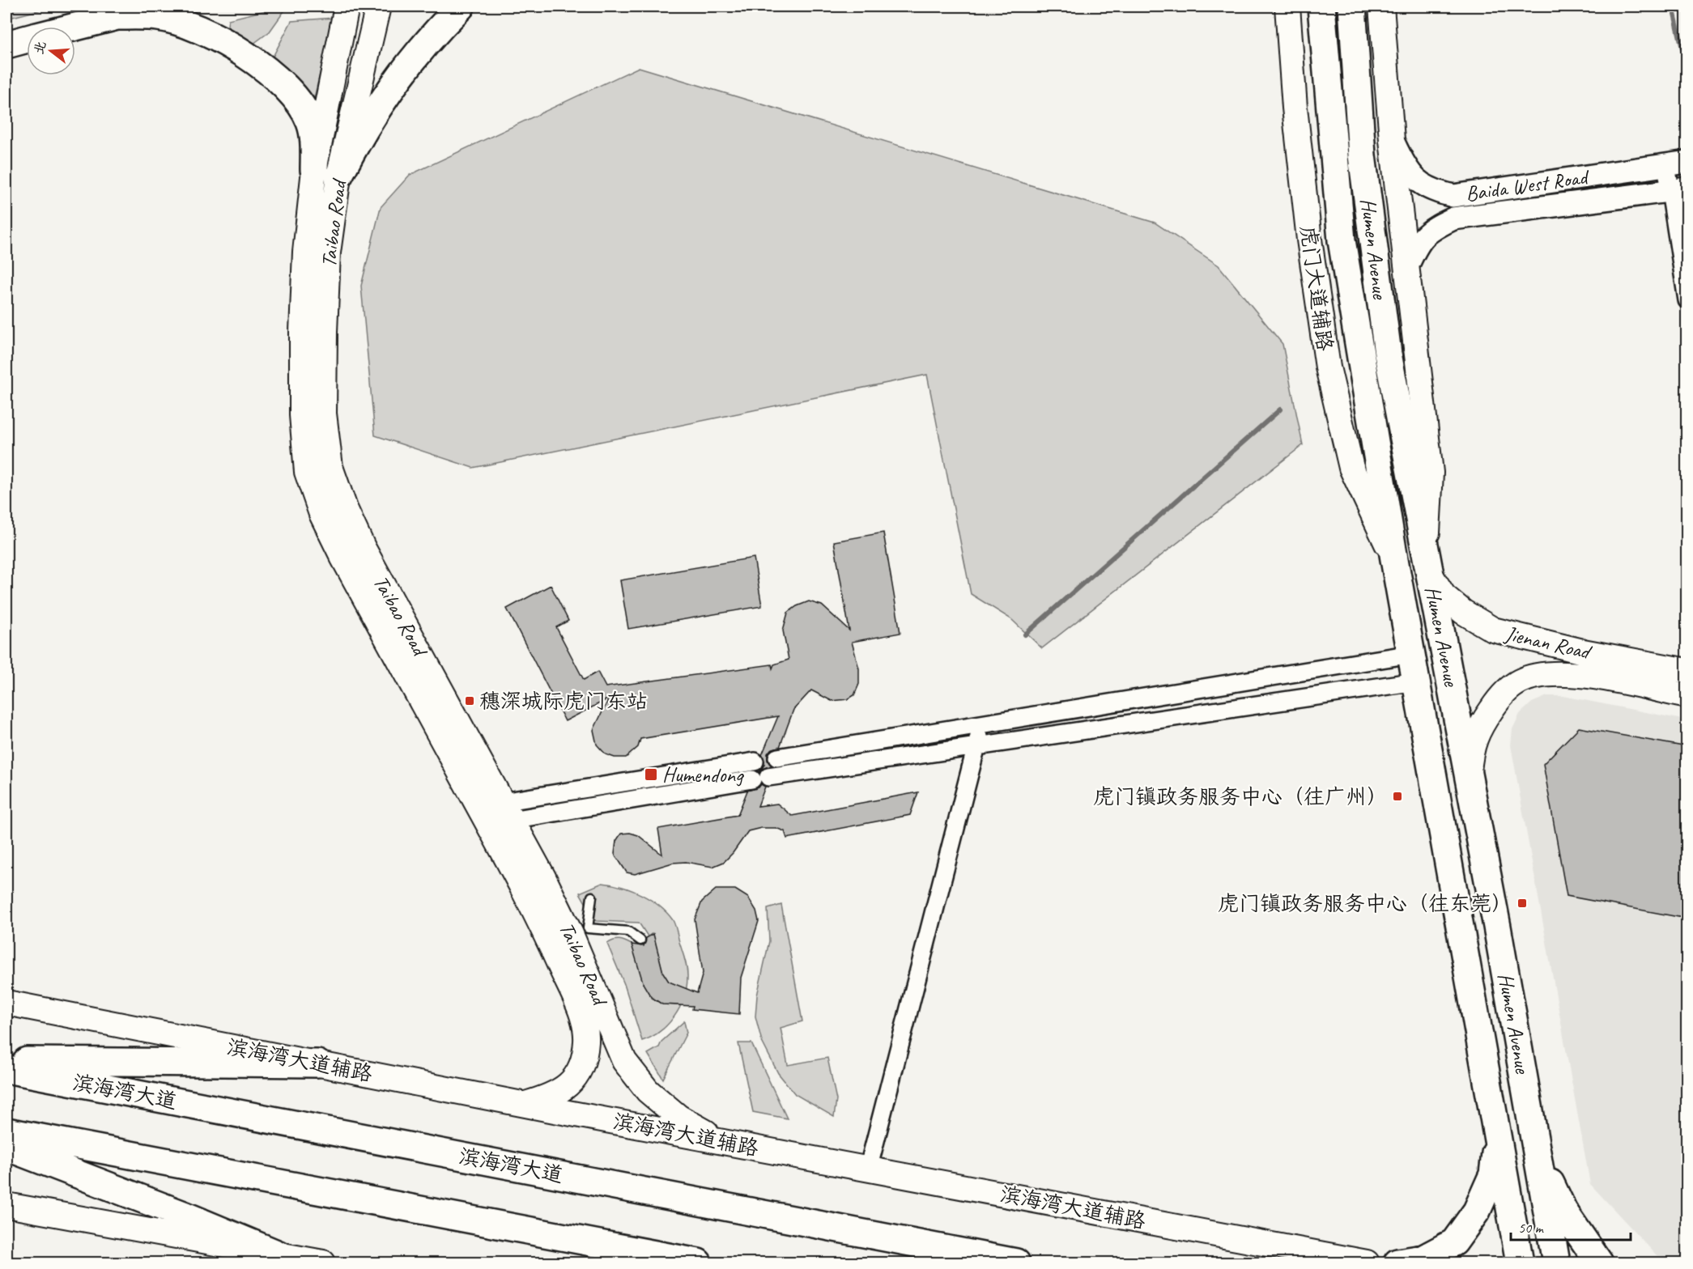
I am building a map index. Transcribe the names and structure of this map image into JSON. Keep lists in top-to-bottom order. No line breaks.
{"streets":{"main road":["Taibao Road","Humen Avenue","虎门大道辅路","Jienan Road","滨海湾大道辅路","滨海湾大道"],"street":["Baida West Road"]},"crossings":[["Taibao Road","滨海湾大道辅路"],["Humen Avenue","虎门大道辅路"],["Humen Avenue","Jienan Road"]],"places":{"transit":["穗深城际虎门东站","Humendong","虎门镇政务服务中心（往广州）","虎门镇政务服务中心（往东莞）"]},"scale_bar":"50 m","north":"left"}
